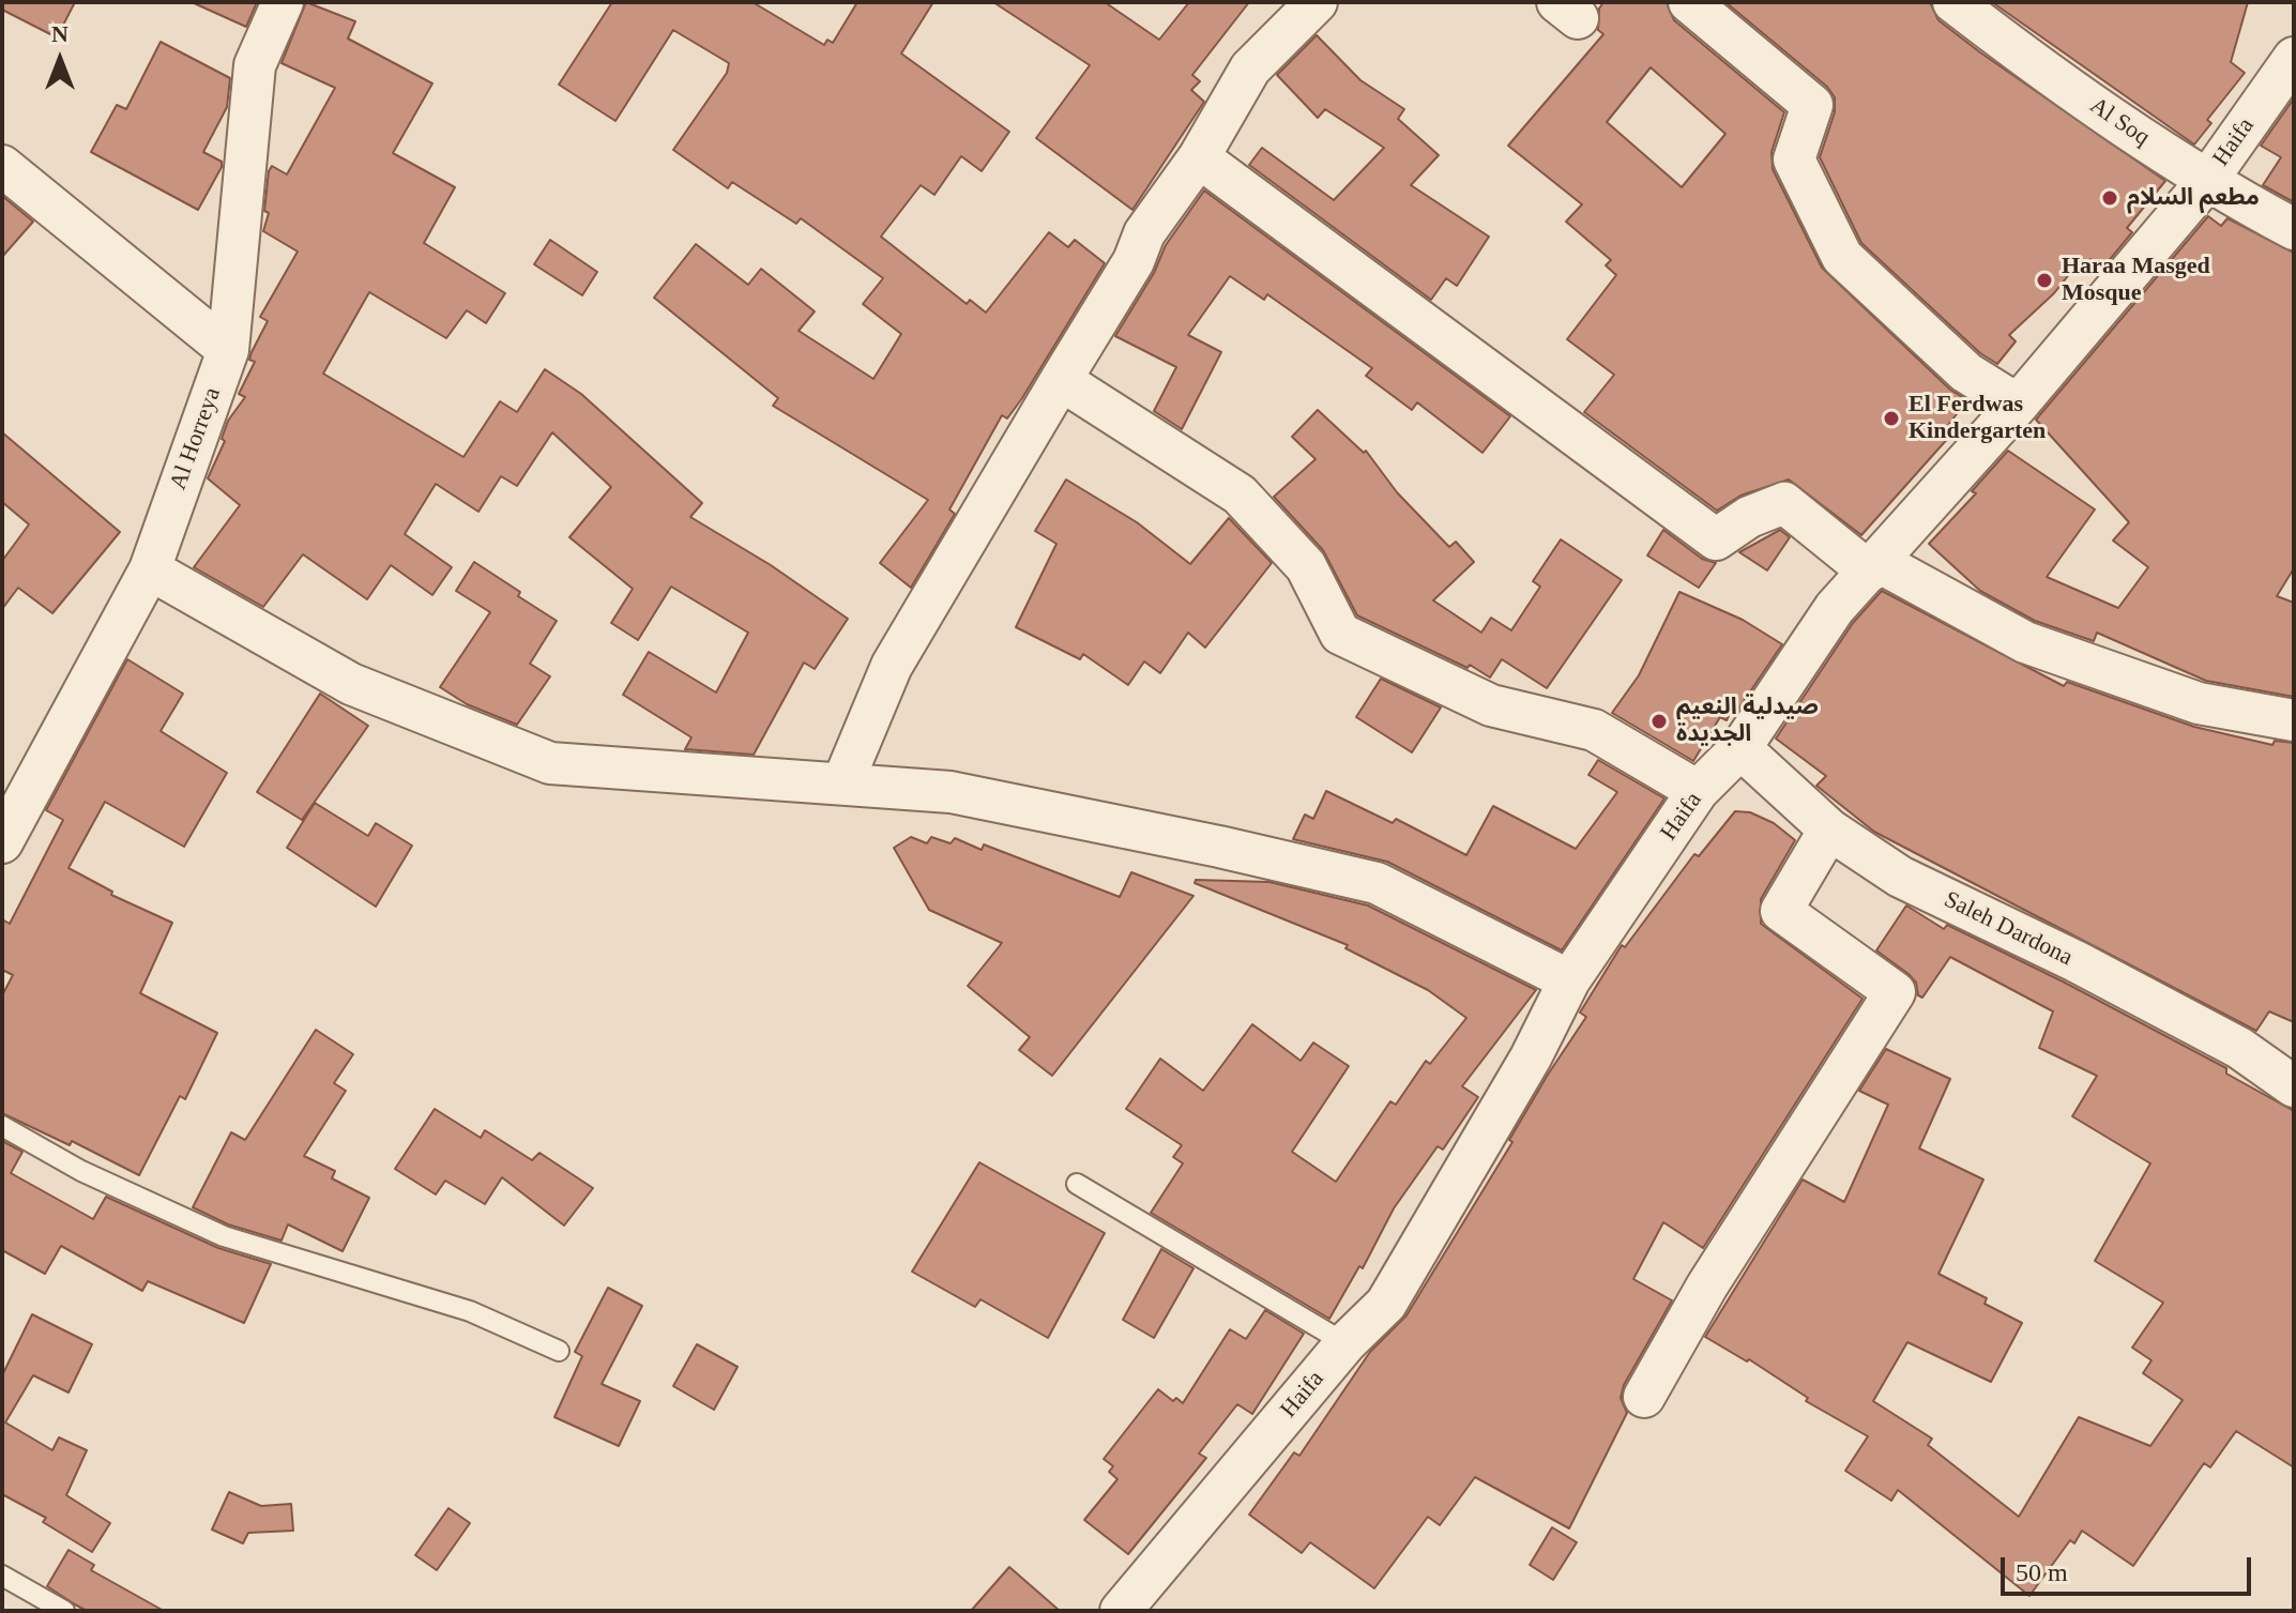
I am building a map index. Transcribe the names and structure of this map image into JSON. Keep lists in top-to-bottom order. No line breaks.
{"streets":{"street":["Al Soq","Haifa","Al Horreya","Saleh Dardona"]},"crossings":[["Al Soq","Haifa"],["Haifa","Saleh Dardona"]],"places":["مطعم السلام","Haraa Masged Mosque","El Ferdwas Kindergarten","صيدلية النعيم الجديدة"],"scale_bar":"50 m","north":"top"}
